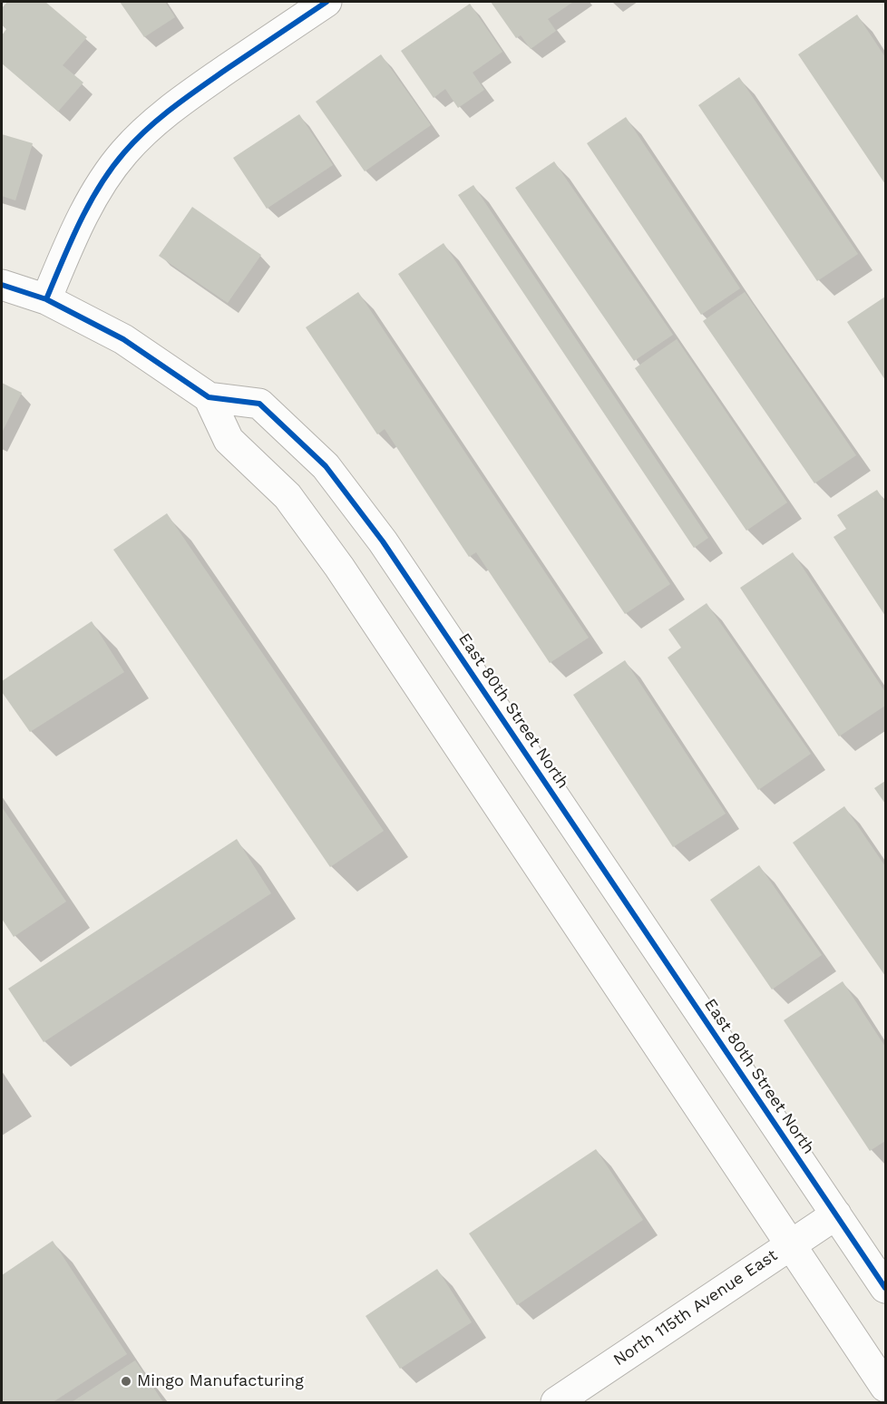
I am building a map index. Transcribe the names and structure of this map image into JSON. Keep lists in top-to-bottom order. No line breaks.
{"streets":{"street":["East 80th Street North","North 115th Avenue East"]},"crossings":[["East 80th Street North","North 115th Avenue East"]],"places":["Mingo Manufacturing"]}
